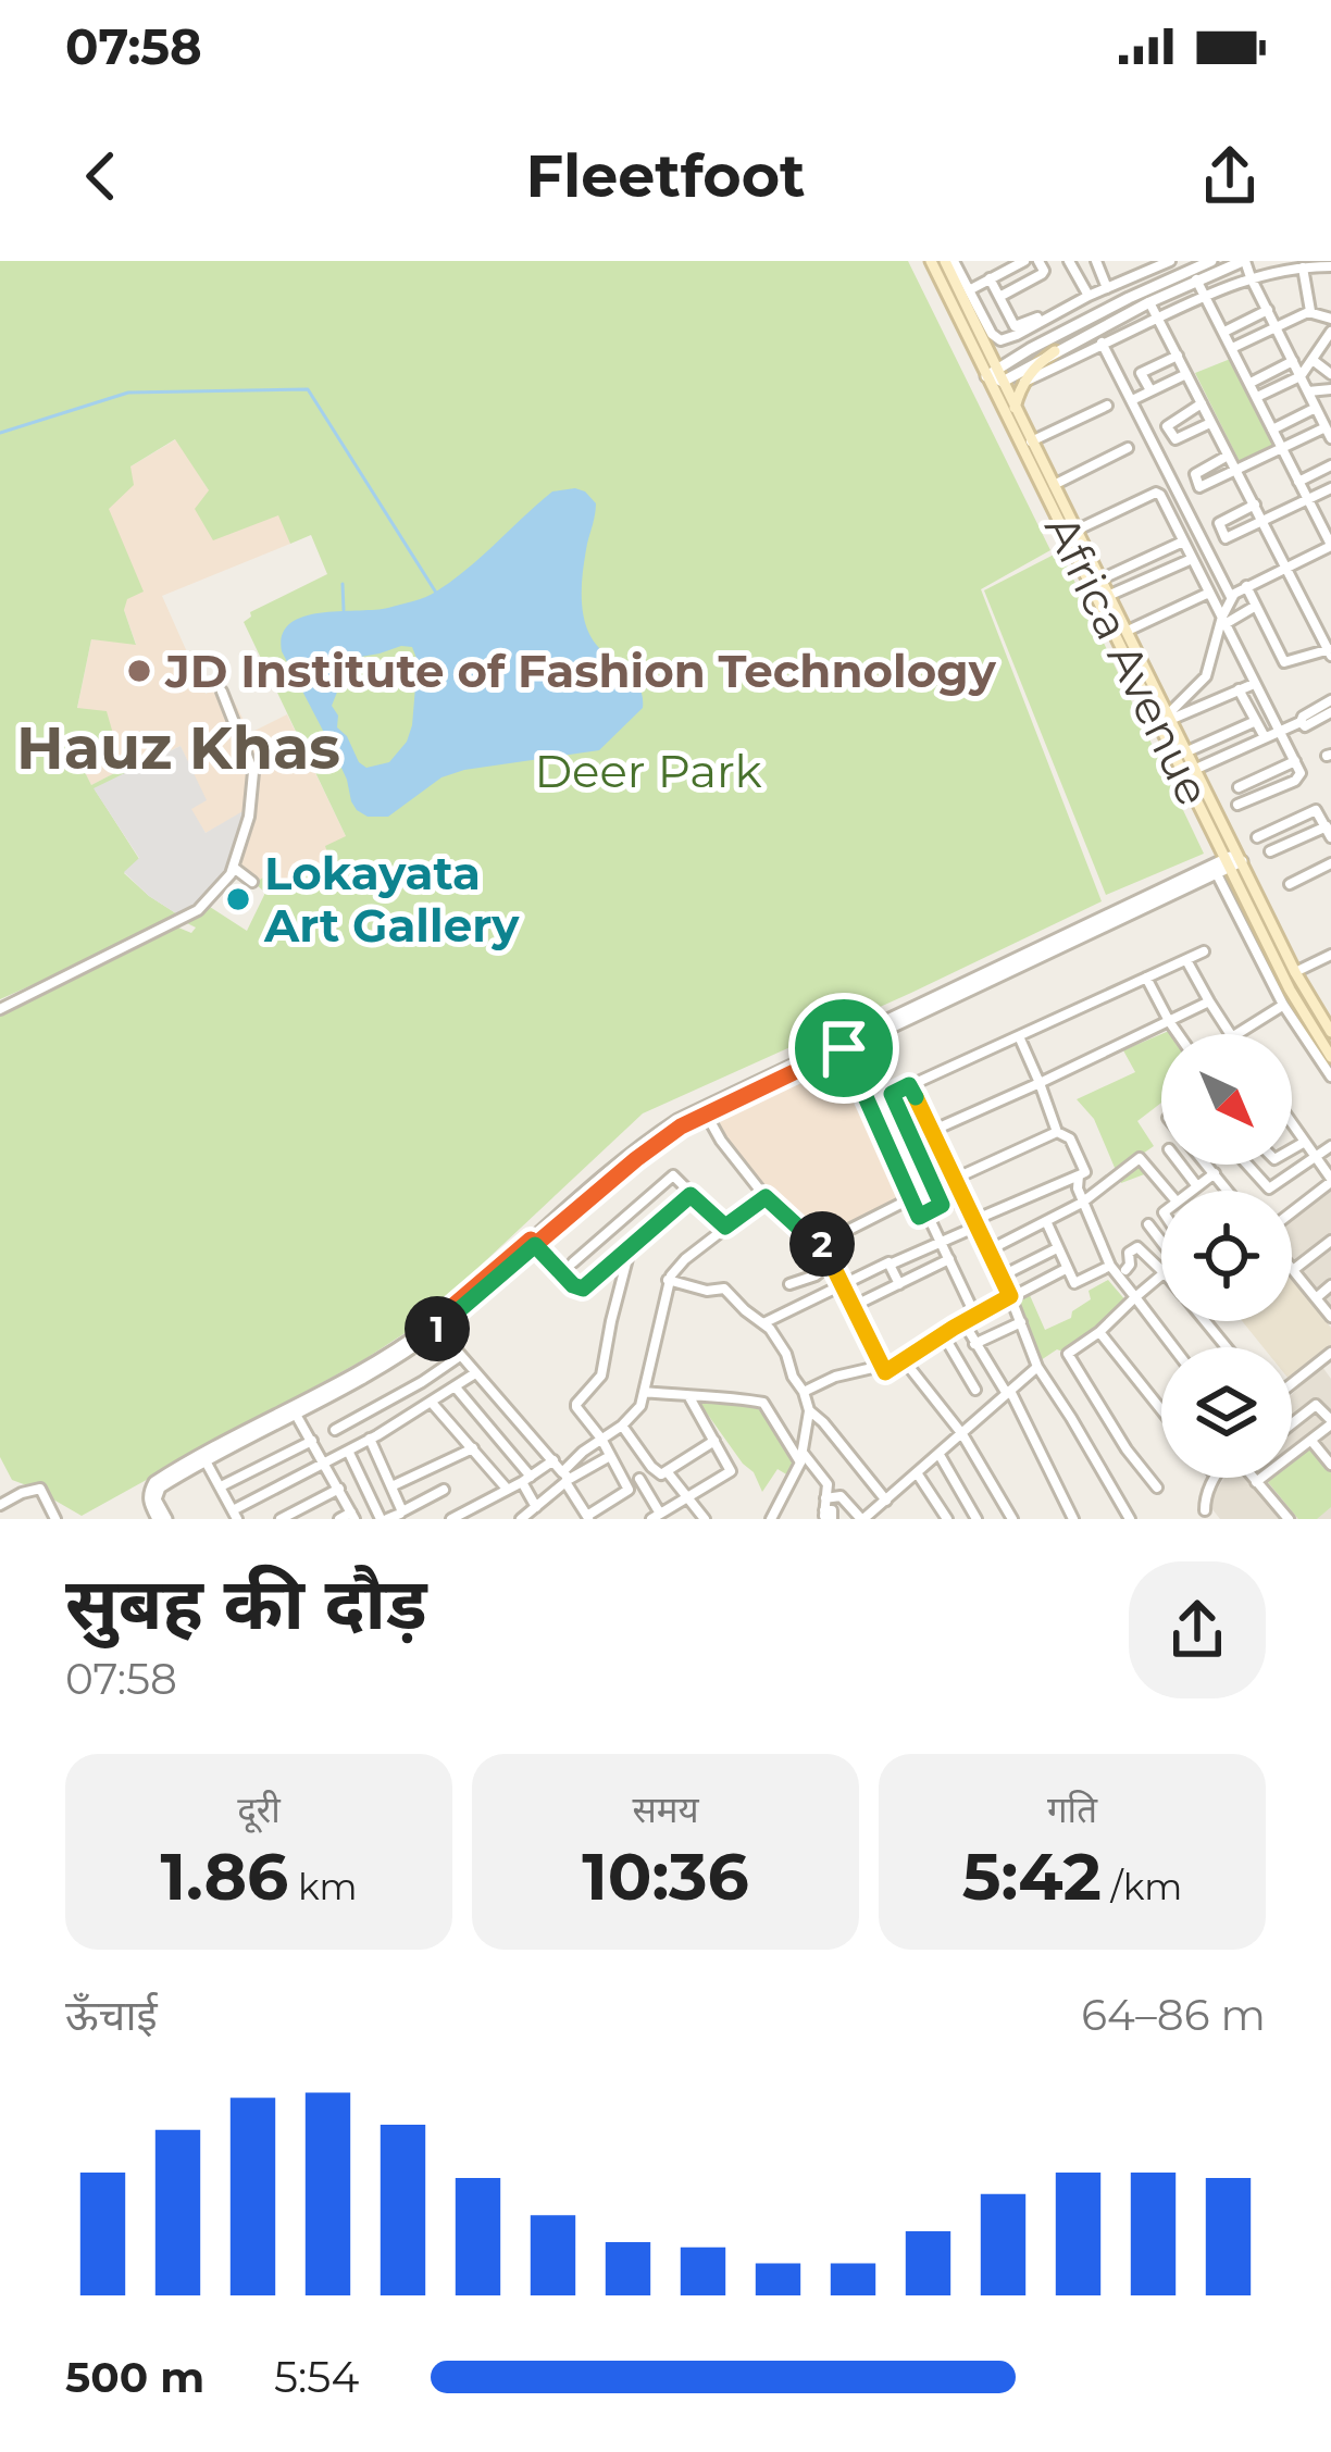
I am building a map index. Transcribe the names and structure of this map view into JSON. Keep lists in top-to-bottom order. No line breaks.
{"streets":{"main road":["Africa Avenue"]},"districts":["Hauz Khas"],"parks":["Deer Park"],"places":["JD Institute of Fashion Technology","Lokayata Art Gallery"],"north":"bottom right","page":{"status":"07:58","header":"Fleetfoot","pins":["2","1"],"heading":["सुबह की दौड़","07:58"],"stats":[["दूरी","1.86 km"],["समय","10:36"],["गति","5:42 /km"]],"chart":["ऊँचाई","64–86 m"],"list":[{"name":"500 m","note":"5:54"}]}}
